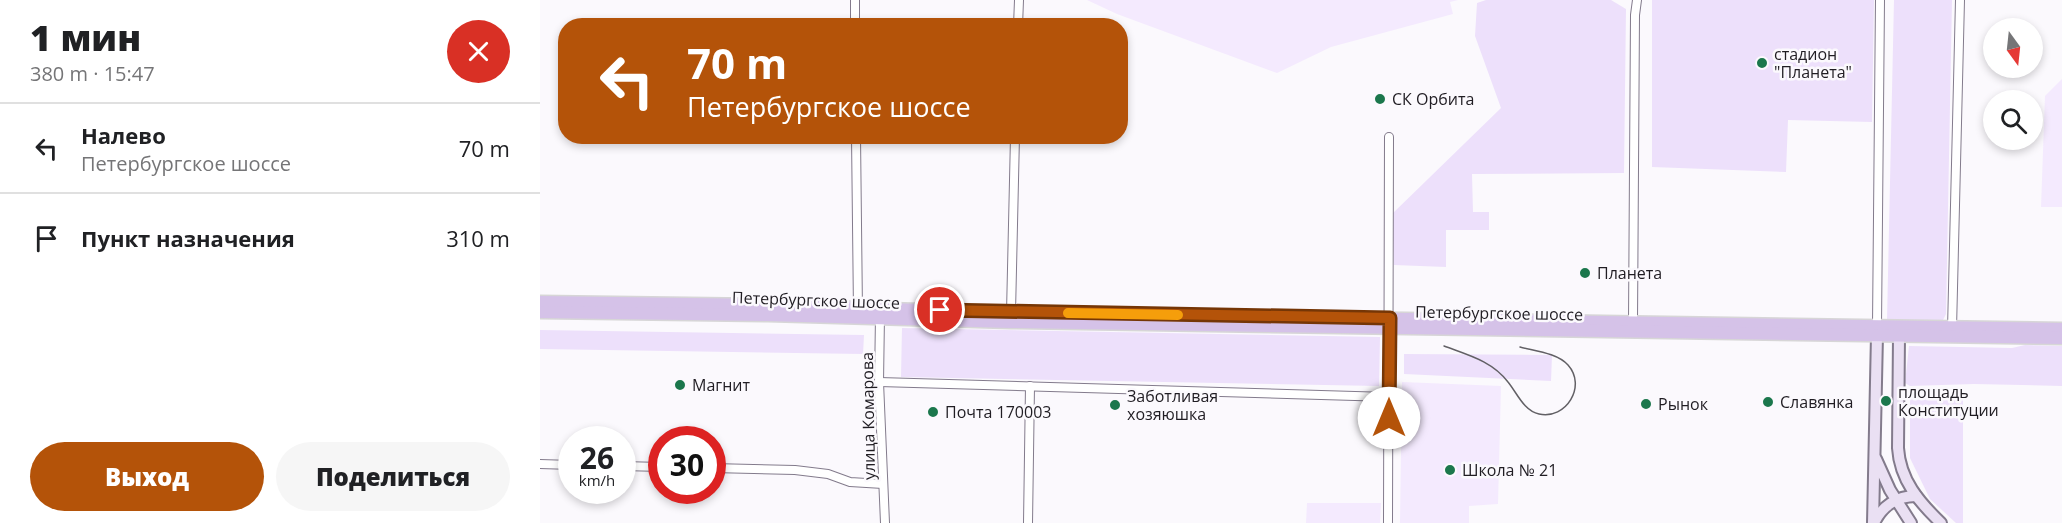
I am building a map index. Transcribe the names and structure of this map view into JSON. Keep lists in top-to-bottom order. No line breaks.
{"streets":{"main road":["Петербургское шоссе"],"street":["улица Комарова"]},"crossings":[["Петербургское шоссе","улица Комарова"]],"places":["стадион \"Планета\"","СК Орбита","Планета","Магнит","площадь Конституции","Славянка","Рынок","Заботливая хозяюшка","Почта 170003","Школа № 21"],"north":"bottom","page":{"heading":["1 мин","380 m · 15:47"],"turn":["70 m","Петербургское шоссе"],"list":[{"name":"Налево","note":"Петербургское шоссе","value":"70 m"},{"name":"Пункт назначения","value":"310 m"}],"speed":"26 km/h","limit":"30","buttons":["Выход","Поделиться"]}}
